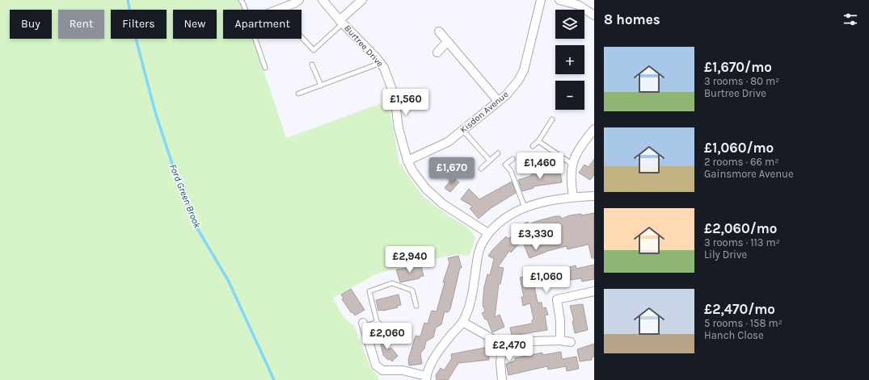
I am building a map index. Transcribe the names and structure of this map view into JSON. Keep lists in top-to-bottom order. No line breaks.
{"streets":{"street":["Burtree Drive","Kisdon Avenue"]},"crossings":[["Burtree Drive","Kisdon Avenue"]],"water":["Ford Green Brook"],"page":{"heading":"8 homes","map_buttons":["+","−"],"chip":["Buy","Rent","Filters","New","Apartment"],"list":[{"name":"£1,670/mo","note":"3 rooms · 80 m² · Burtree Drive"},{"name":"£1,060/mo","note":"2 rooms · 66 m² · Gainsmore Avenue"},{"name":"£2,060/mo","note":"3 rooms · 113 m² · Lily Drive"},{"name":"£2,470/mo","note":"5 rooms · 158 m² · Hanch Close"}],"price":["£1,560","£1,460","£1,670","£3,330","£2,940","£1,060","£2,060","£2,470"]}}
